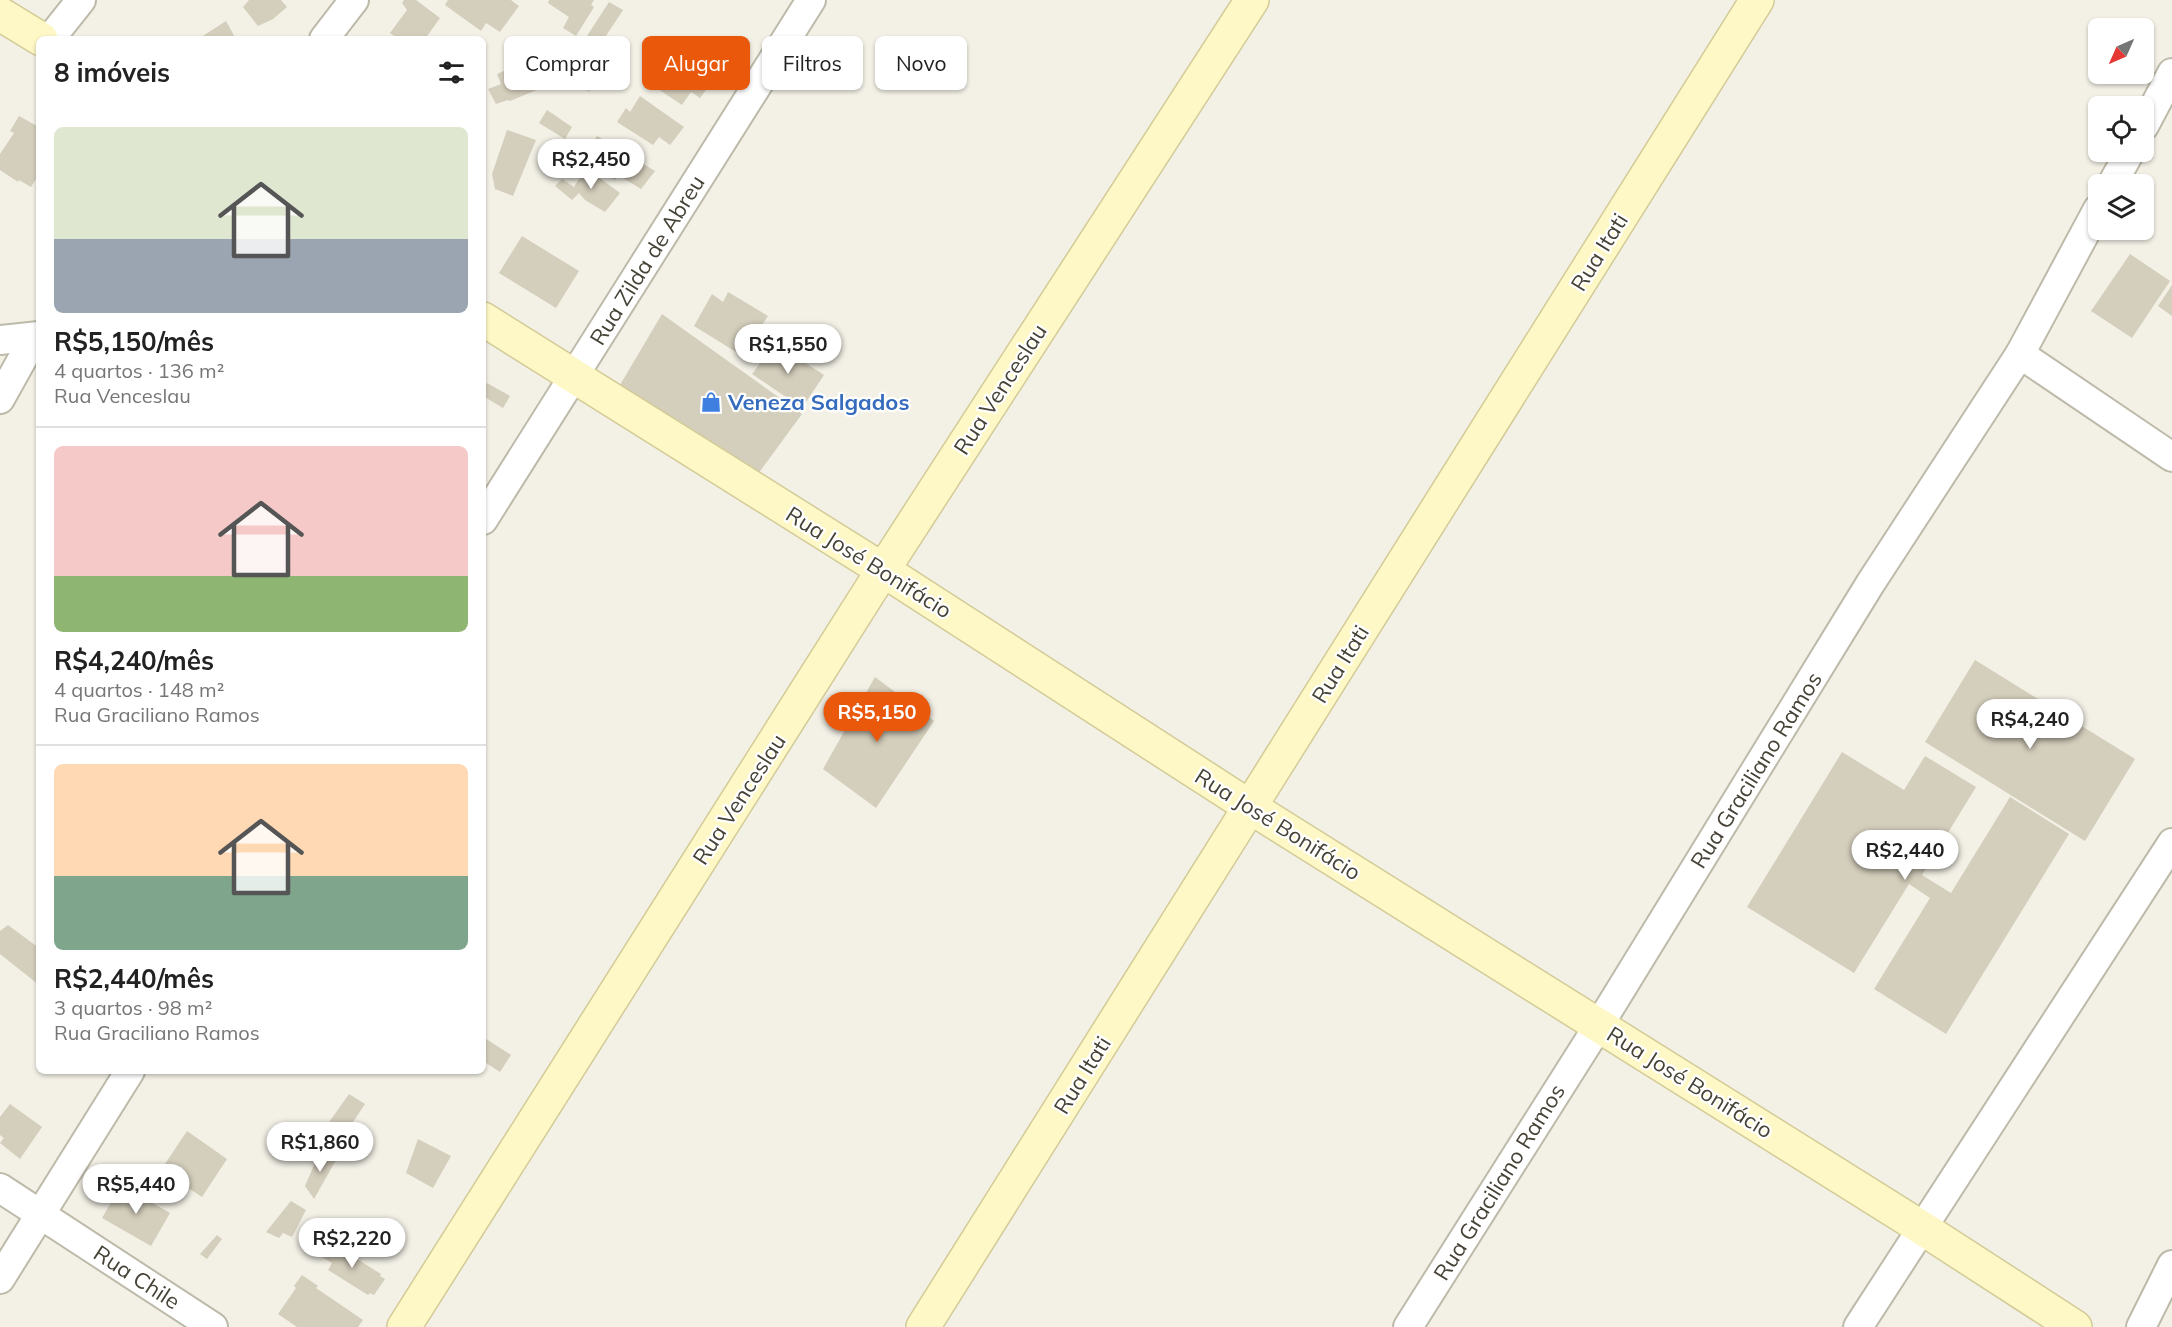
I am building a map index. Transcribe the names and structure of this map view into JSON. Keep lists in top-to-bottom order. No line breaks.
{"streets":{"street":["Rua Itati","Rua Zilda de Abreu","Rua Venceslau","Rua José Bonifácio","Rua Graciliano Ramos","Rua Chile"]},"crossings":[["Rua Itati","Rua José Bonifácio"],["Rua Zilda de Abreu","Rua José Bonifácio"],["Rua Venceslau","Rua José Bonifácio"],["Rua José Bonifácio","Rua Graciliano Ramos"]],"places":{"shop":["Veneza Salgados"]},"north":"bottom left","page":{"chip":["Comprar","Alugar","Filtros","Novo"],"heading":"8 imóveis","list":[{"name":"R$5,150/mês","note":"4 quartos · 136 m² · Rua Venceslau"},{"name":"R$4,240/mês","note":"4 quartos · 148 m² · Rua Graciliano Ramos"},{"name":"R$2,440/mês","note":"3 quartos · 98 m² · Rua Graciliano Ramos"}],"price":["R$2,450","R$1,550","R$5,150","R$4,240","R$2,440","R$1,860","R$5,440","R$2,220"]}}
